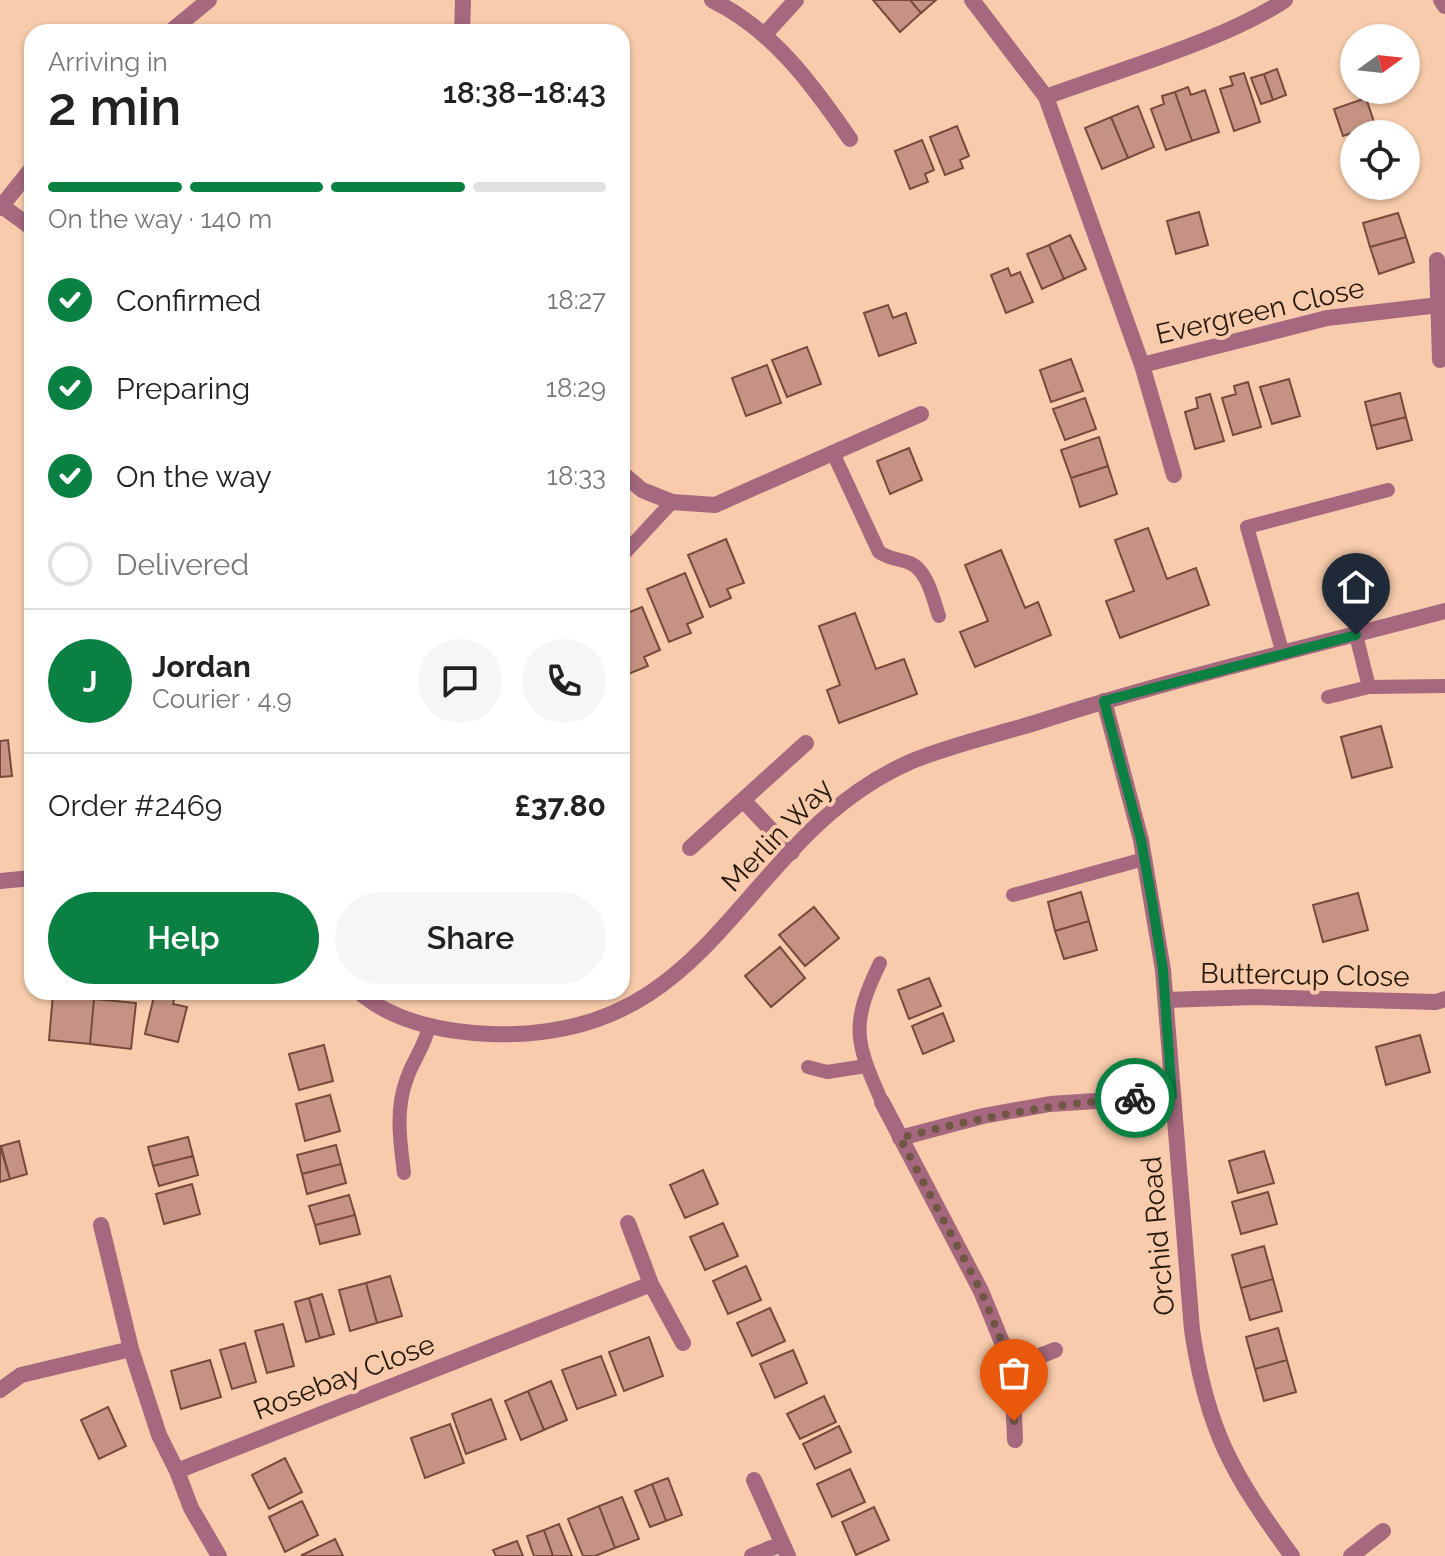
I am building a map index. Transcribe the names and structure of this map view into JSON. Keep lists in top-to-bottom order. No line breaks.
{"streets":{"street":["Evergreen Close","Merlin Way","Buttercup Close","Orchid Road","Rosebay Close"]},"crossings":[["Merlin Way","Orchid Road"],["Buttercup Close","Orchid Road"]],"north":"right","page":{"heading":["2 min","Arriving in","18:38–18:43"],"panel":["Jordan","Courier · 4.9","Order #2469","£37.80"],"bar":"On the way · 140 m","list":[["Confirmed","18:27"],["Preparing","18:29"],["On the way","18:33"],"Delivered"],"round":"J","buttons":["Help","Share"]}}
